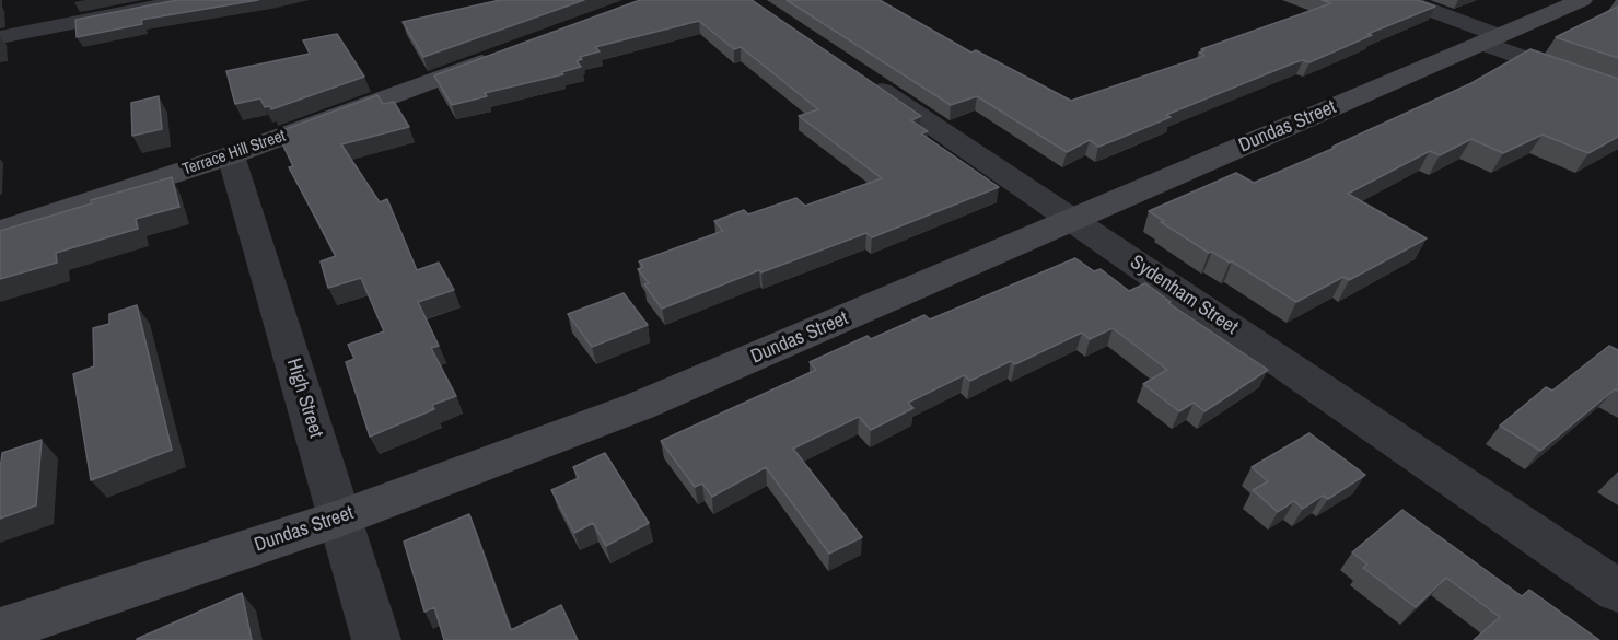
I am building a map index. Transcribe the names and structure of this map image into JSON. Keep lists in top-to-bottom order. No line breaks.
{"streets":{"street":["Dundas Street","Terrace Hill Street","Sydenham Street","High Street"]},"crossings":[["Dundas Street","Sydenham Street"],["Dundas Street","High Street"],["Terrace Hill Street","High Street"]]}
